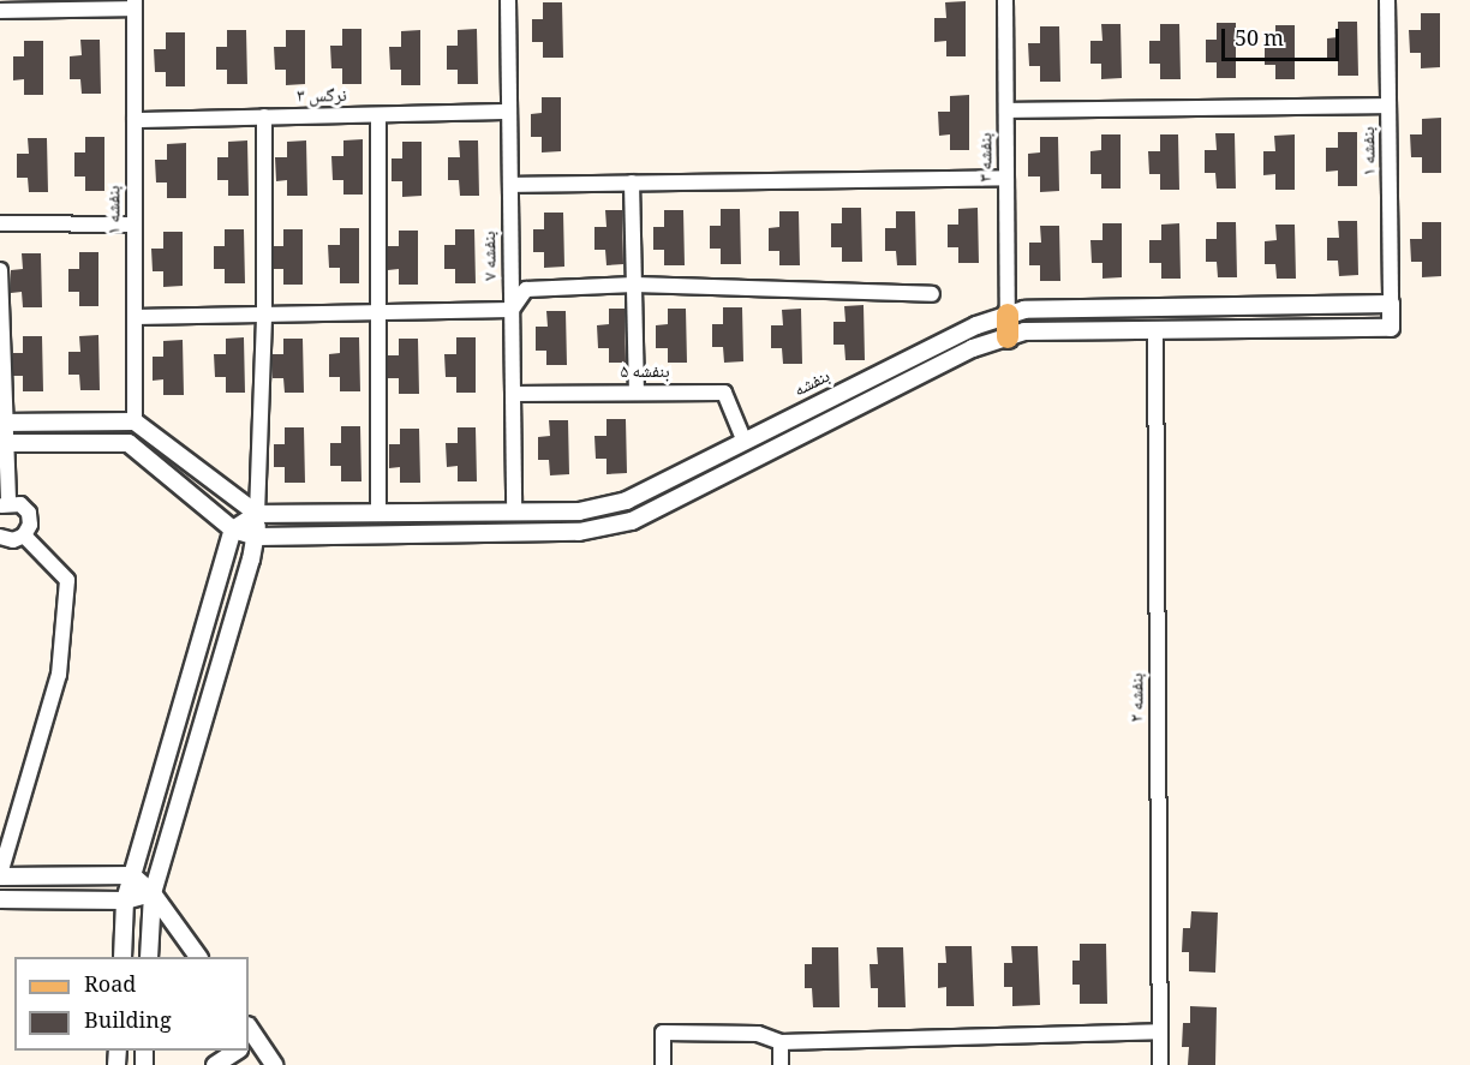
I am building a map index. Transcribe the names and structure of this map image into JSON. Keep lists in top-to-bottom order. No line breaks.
{"streets":{"street":["نرگس ۳","بنفشه ۱","بنفشه ۳","بنفشه ۷","بنفشه ۵","بنفشه","بنفشه ۲"]},"crossings":[["نرگس ۳","بنفشه ۱"],["نرگس ۳","بنفشه ۷"],["بنفشه ۱","بنفشه"],["بنفشه ۳","بنفشه"],["بنفشه ۷","بنفشه ۵"],["بنفشه ۷","بنفشه"],["بنفشه ۵","بنفشه"],["بنفشه","بنفشه ۲"]],"legend":["Road","Building"],"scale_bar":"50 m"}
